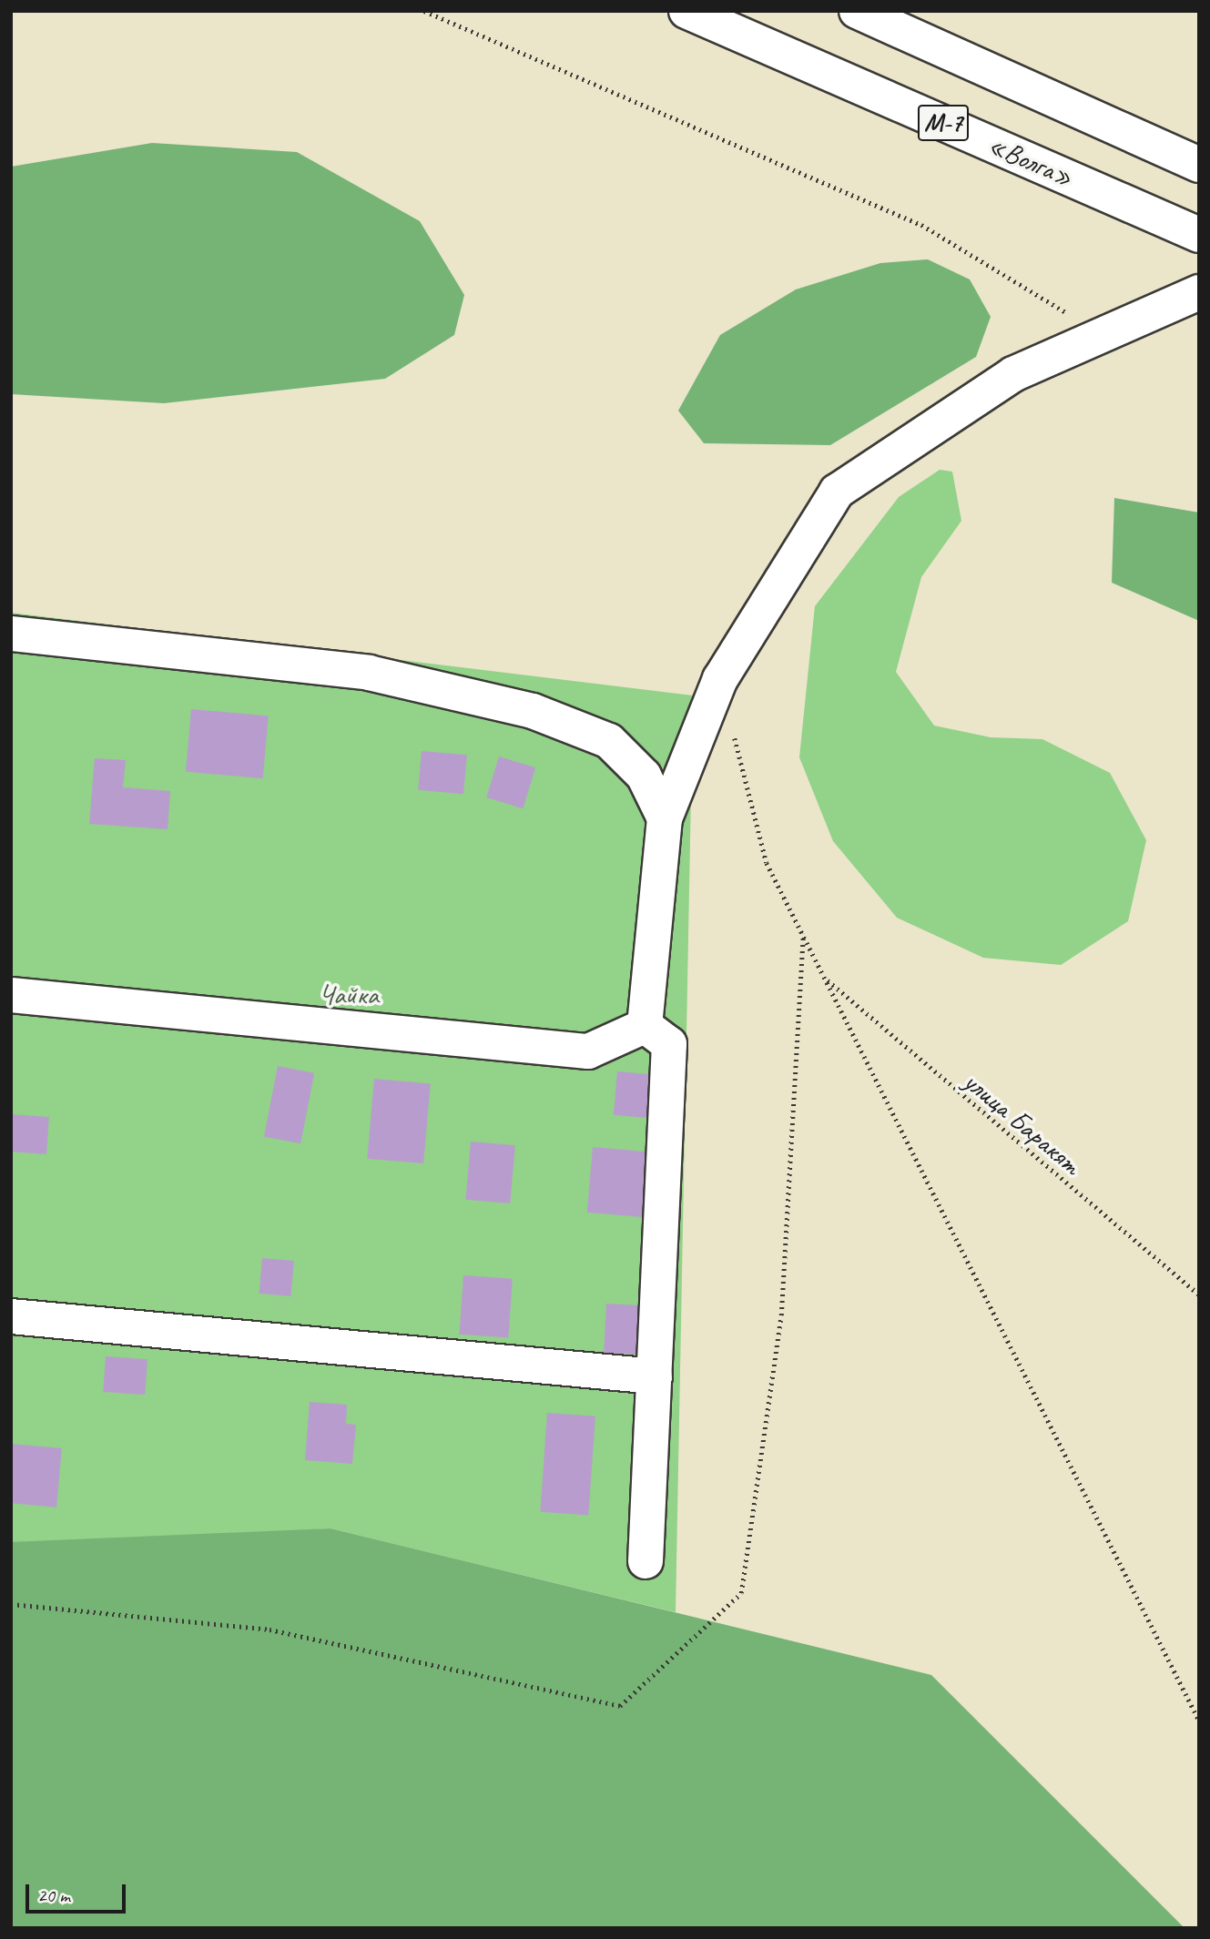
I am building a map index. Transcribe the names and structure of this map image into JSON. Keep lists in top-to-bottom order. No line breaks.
{"streets":{"main road":["М-7","«Волга»"],"path":["улица Баракят"]},"parks":["Чайка"],"scale_bar":"20 m"}
